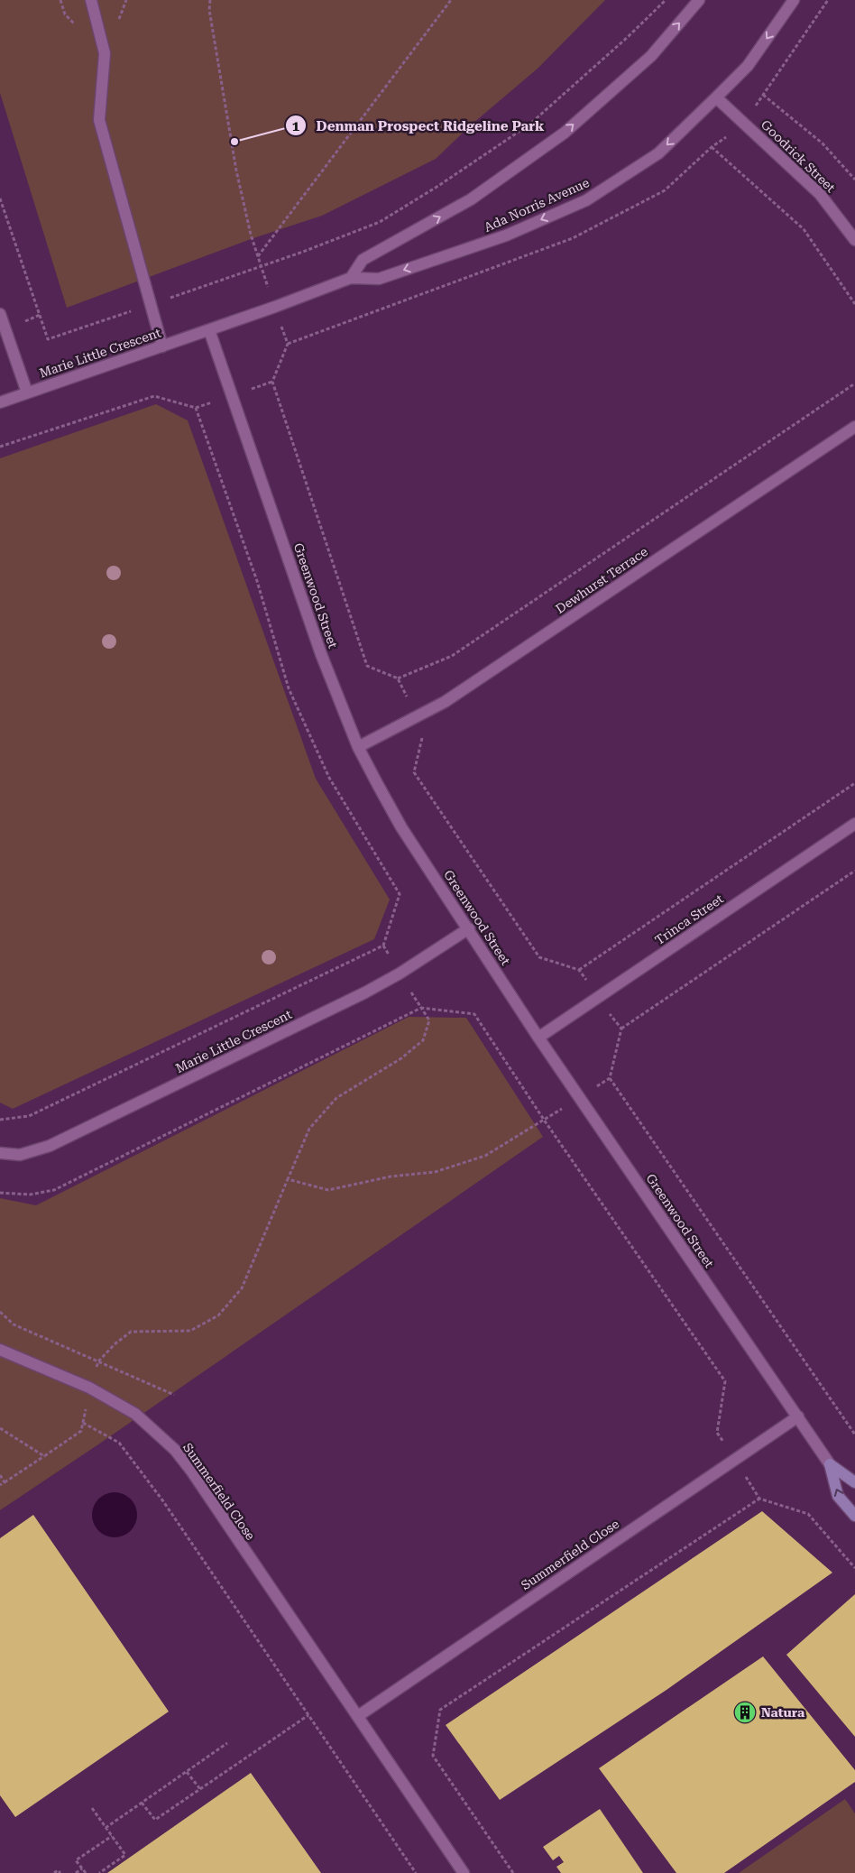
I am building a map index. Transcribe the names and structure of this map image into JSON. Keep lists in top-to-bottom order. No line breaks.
{"streets":{"street":["Goodrick Street","Ada Norris Avenue","Marie Little Crescent","Dewhurst Terrace","Greenwood Street","Trinca Street","Summerfield Close"]},"crossings":[["Goodrick Street","Ada Norris Avenue"],["Ada Norris Avenue","Marie Little Crescent"],["Ada Norris Avenue","Greenwood Street"],["Marie Little Crescent","Greenwood Street"],["Dewhurst Terrace","Greenwood Street"],["Greenwood Street","Trinca Street"],["Greenwood Street","Summerfield Close"]],"places":{"other":["Denman Prospect Ridgeline Park"],"building":["Natura"]}}
